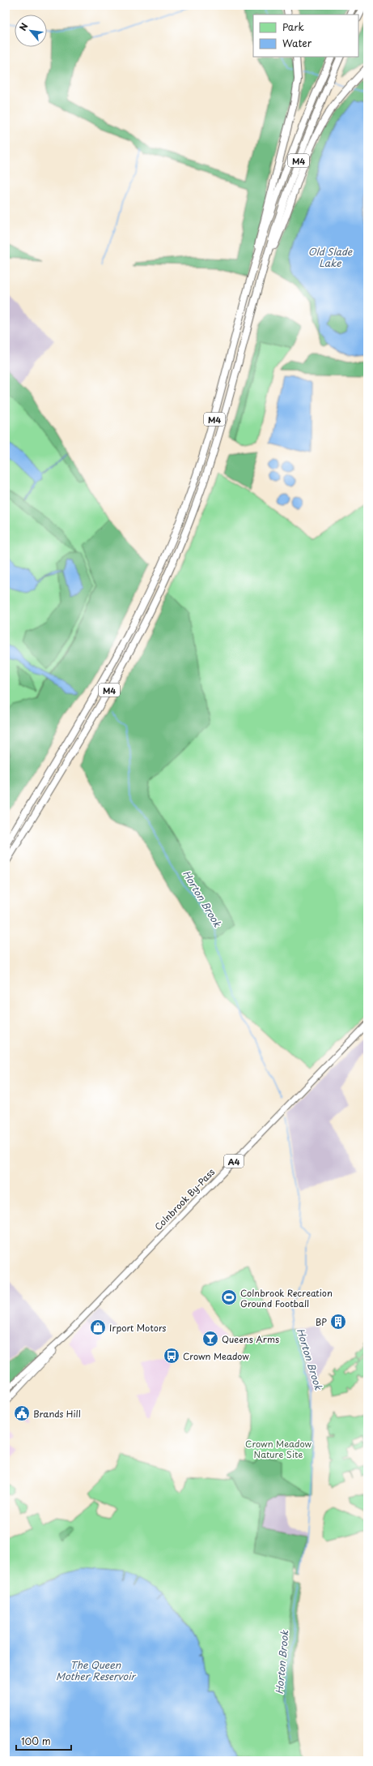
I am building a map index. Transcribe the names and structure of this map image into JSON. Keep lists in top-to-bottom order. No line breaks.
{"streets":{"highway":["M4","A4","Colnbrook By-Pass"]},"water":["Old Slade Lake","Horton Brook","The Queen Mother Reservoir"],"parks":["Crown Meadow Nature Site"],"places":{"sports":["Colnbrook Recreation Ground Football"],"building":["BP"],"shop":["Irport Motors"],"bar":["Queens Arms"],"bus stop":["Crown Meadow"],"public building":["Brands Hill"]},"legend":["Park","Water"],"scale_bar":"100 m","north":"top left"}
